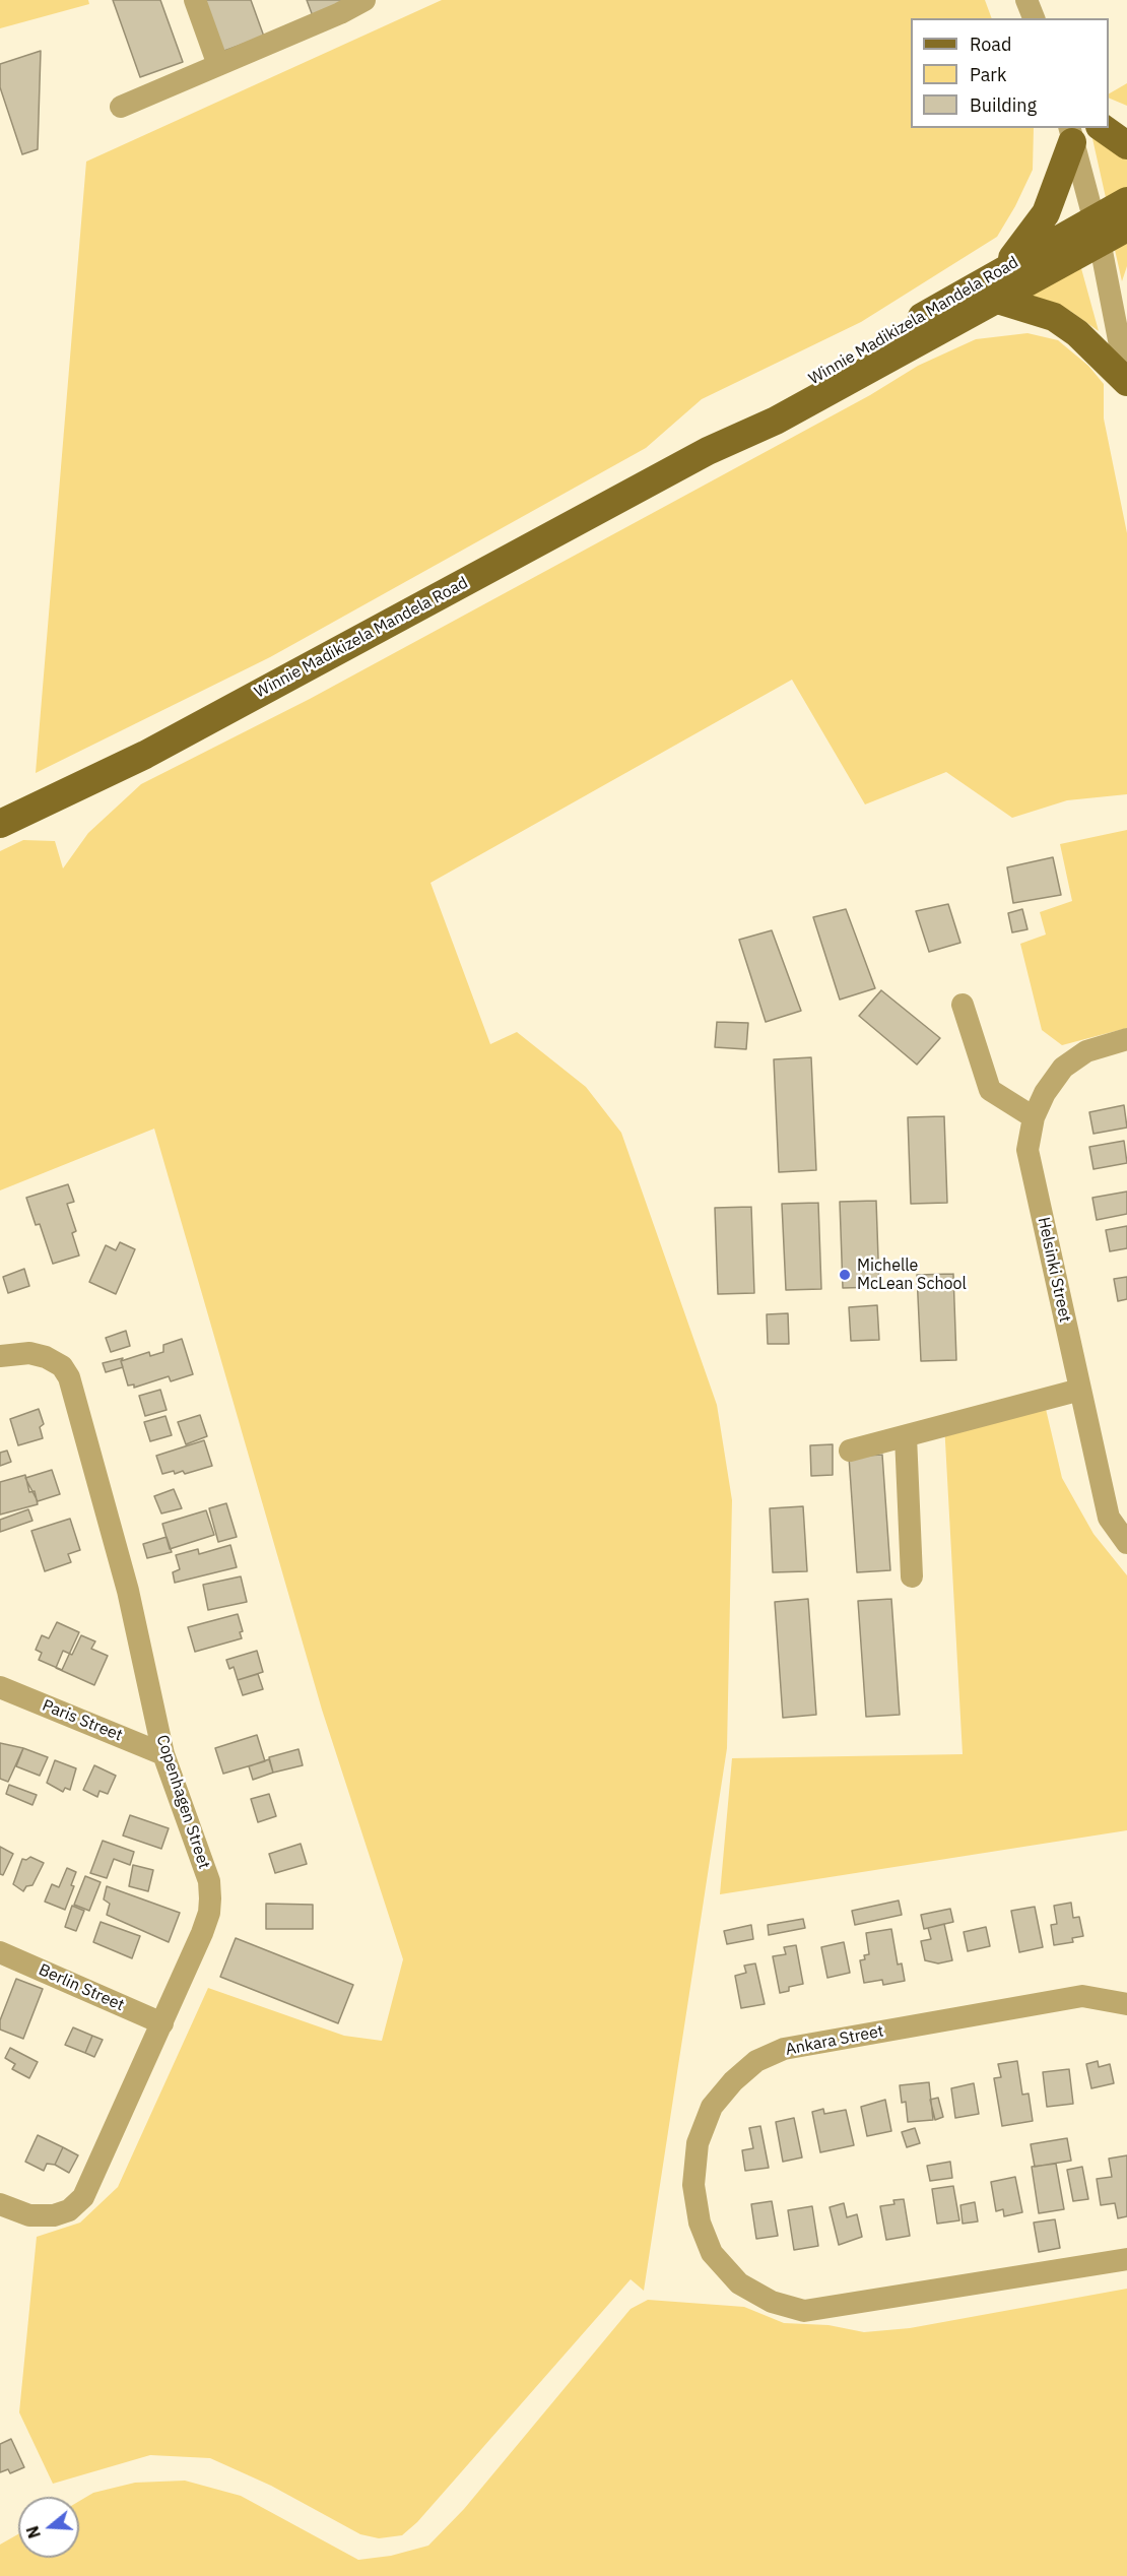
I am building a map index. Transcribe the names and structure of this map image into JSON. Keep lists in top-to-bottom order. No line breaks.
{"streets":{"main road":["Winnie Madikizela Mandela Road"],"street":["Helsinki Street","Paris Street","Copenhagen Street","Berlin Street","Ankara Street"]},"crossings":[["Paris Street","Copenhagen Street"],["Copenhagen Street","Berlin Street"]],"places":["Michelle McLean School"],"legend":["Road","Park","Building"],"north":"left"}
